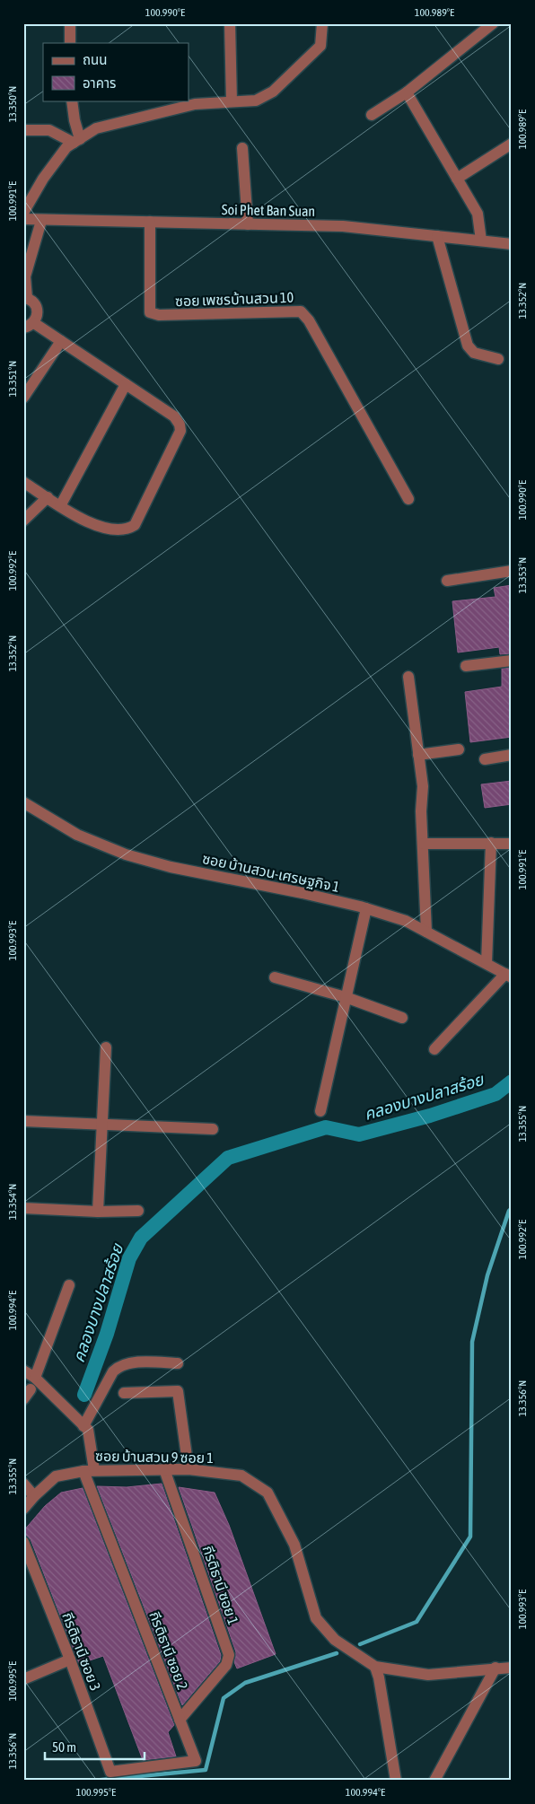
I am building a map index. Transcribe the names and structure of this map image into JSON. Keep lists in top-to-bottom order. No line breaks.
{"streets":{"street":["Soi Phet Ban Suan","ซอย เพชรบ้านสวน 10","ซอย บ้านสวน-เศรษฐกิจ 1","ซอย บ้านสวน 9 ซอย 1","กีรติธานี ซอย 1","กีรติธานี ซอย 2","กีรติธานี ซอย 3"]},"crossings":[["Soi Phet Ban Suan","ซอย เพชรบ้านสวน 10"],["ซอย บ้านสวน 9 ซอย 1","กีรติธานี ซอย 1"],["ซอย บ้านสวน 9 ซอย 1","กีรติธานี ซอย 2"],["กีรติธานี ซอย 1","กีรติธานี ซอย 2"],["กีรติธานี ซอย 2","กีรติธานี ซอย 3"]],"water":["คลองบางปลาสร้อย"],"legend":["ถนน","อาคาร"],"scale_bar":"50 m","coordinates":["100.990°E","100.989°E","13.350°N","100.991°E","13.352°N","13.351°N","100.992°E","13.353°N","100.993°E","13.355°N","13.354°N","100.994°E","13.356°N","100.995°E"]}
